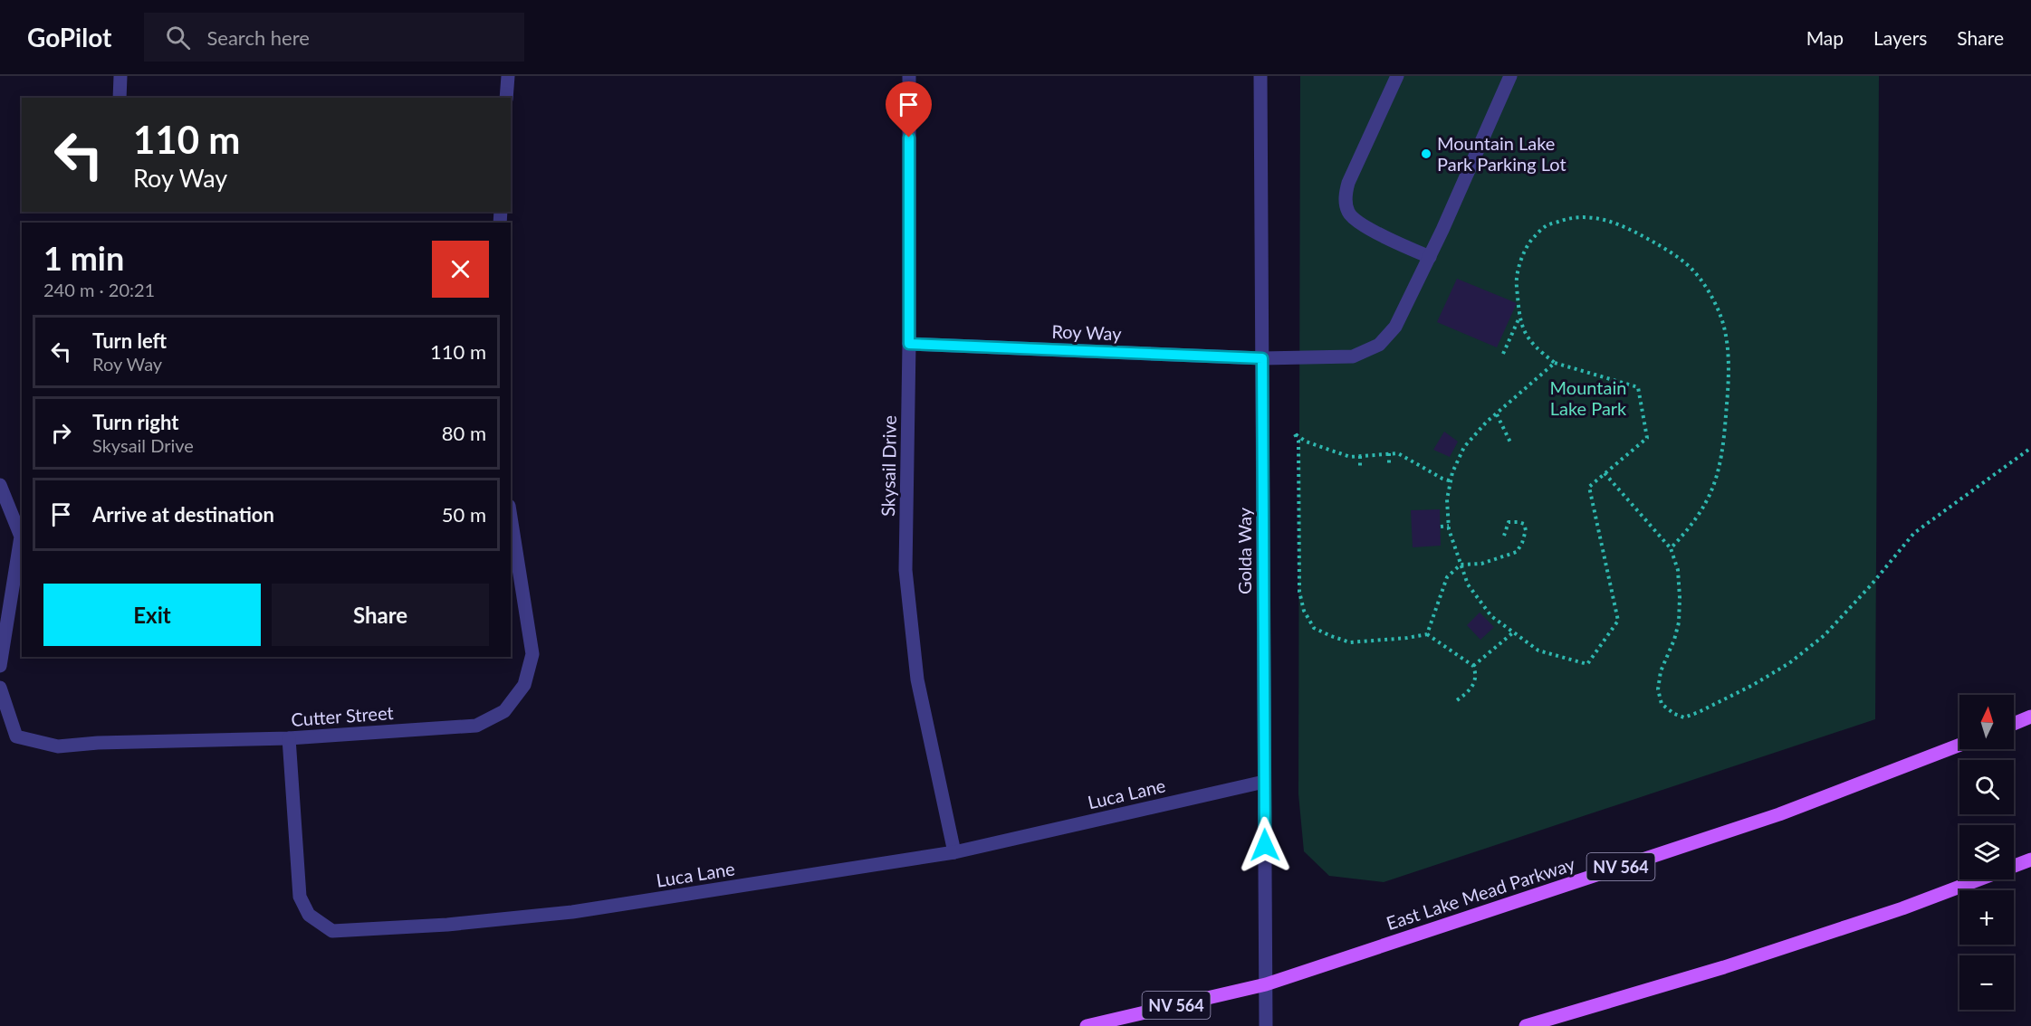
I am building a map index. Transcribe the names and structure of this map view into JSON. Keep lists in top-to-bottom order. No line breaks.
{"streets":{"main road":["NV 564","East Lake Mead Parkway"],"street":["Roy Way","Skysail Drive","Golda Way","Cutter Street","Luca Lane"]},"crossings":[["Roy Way","Skysail Drive"],["Roy Way","Golda Way"],["Skysail Drive","Luca Lane"],["Golda Way","Luca Lane"],["Golda Way","East Lake Mead Parkway"],["Cutter Street","Luca Lane"]],"parks":["Mountain Lake Park"],"places":["Mountain Lake Park Parking Lot"],"north":"top","page":{"header":"GoPilot","search":"Search here","nav":["Map","Layers","Share"],"turn":["110 m","Roy Way"],"heading":["1 min","240 m · 20:21"],"list":[{"name":"Turn left","note":"Roy Way","value":"110 m"},{"name":"Turn right","note":"Skysail Drive","value":"80 m"},{"name":"Arrive at destination","value":"50 m"}],"buttons":["Exit","Share"],"map_buttons":["+","−"]}}
